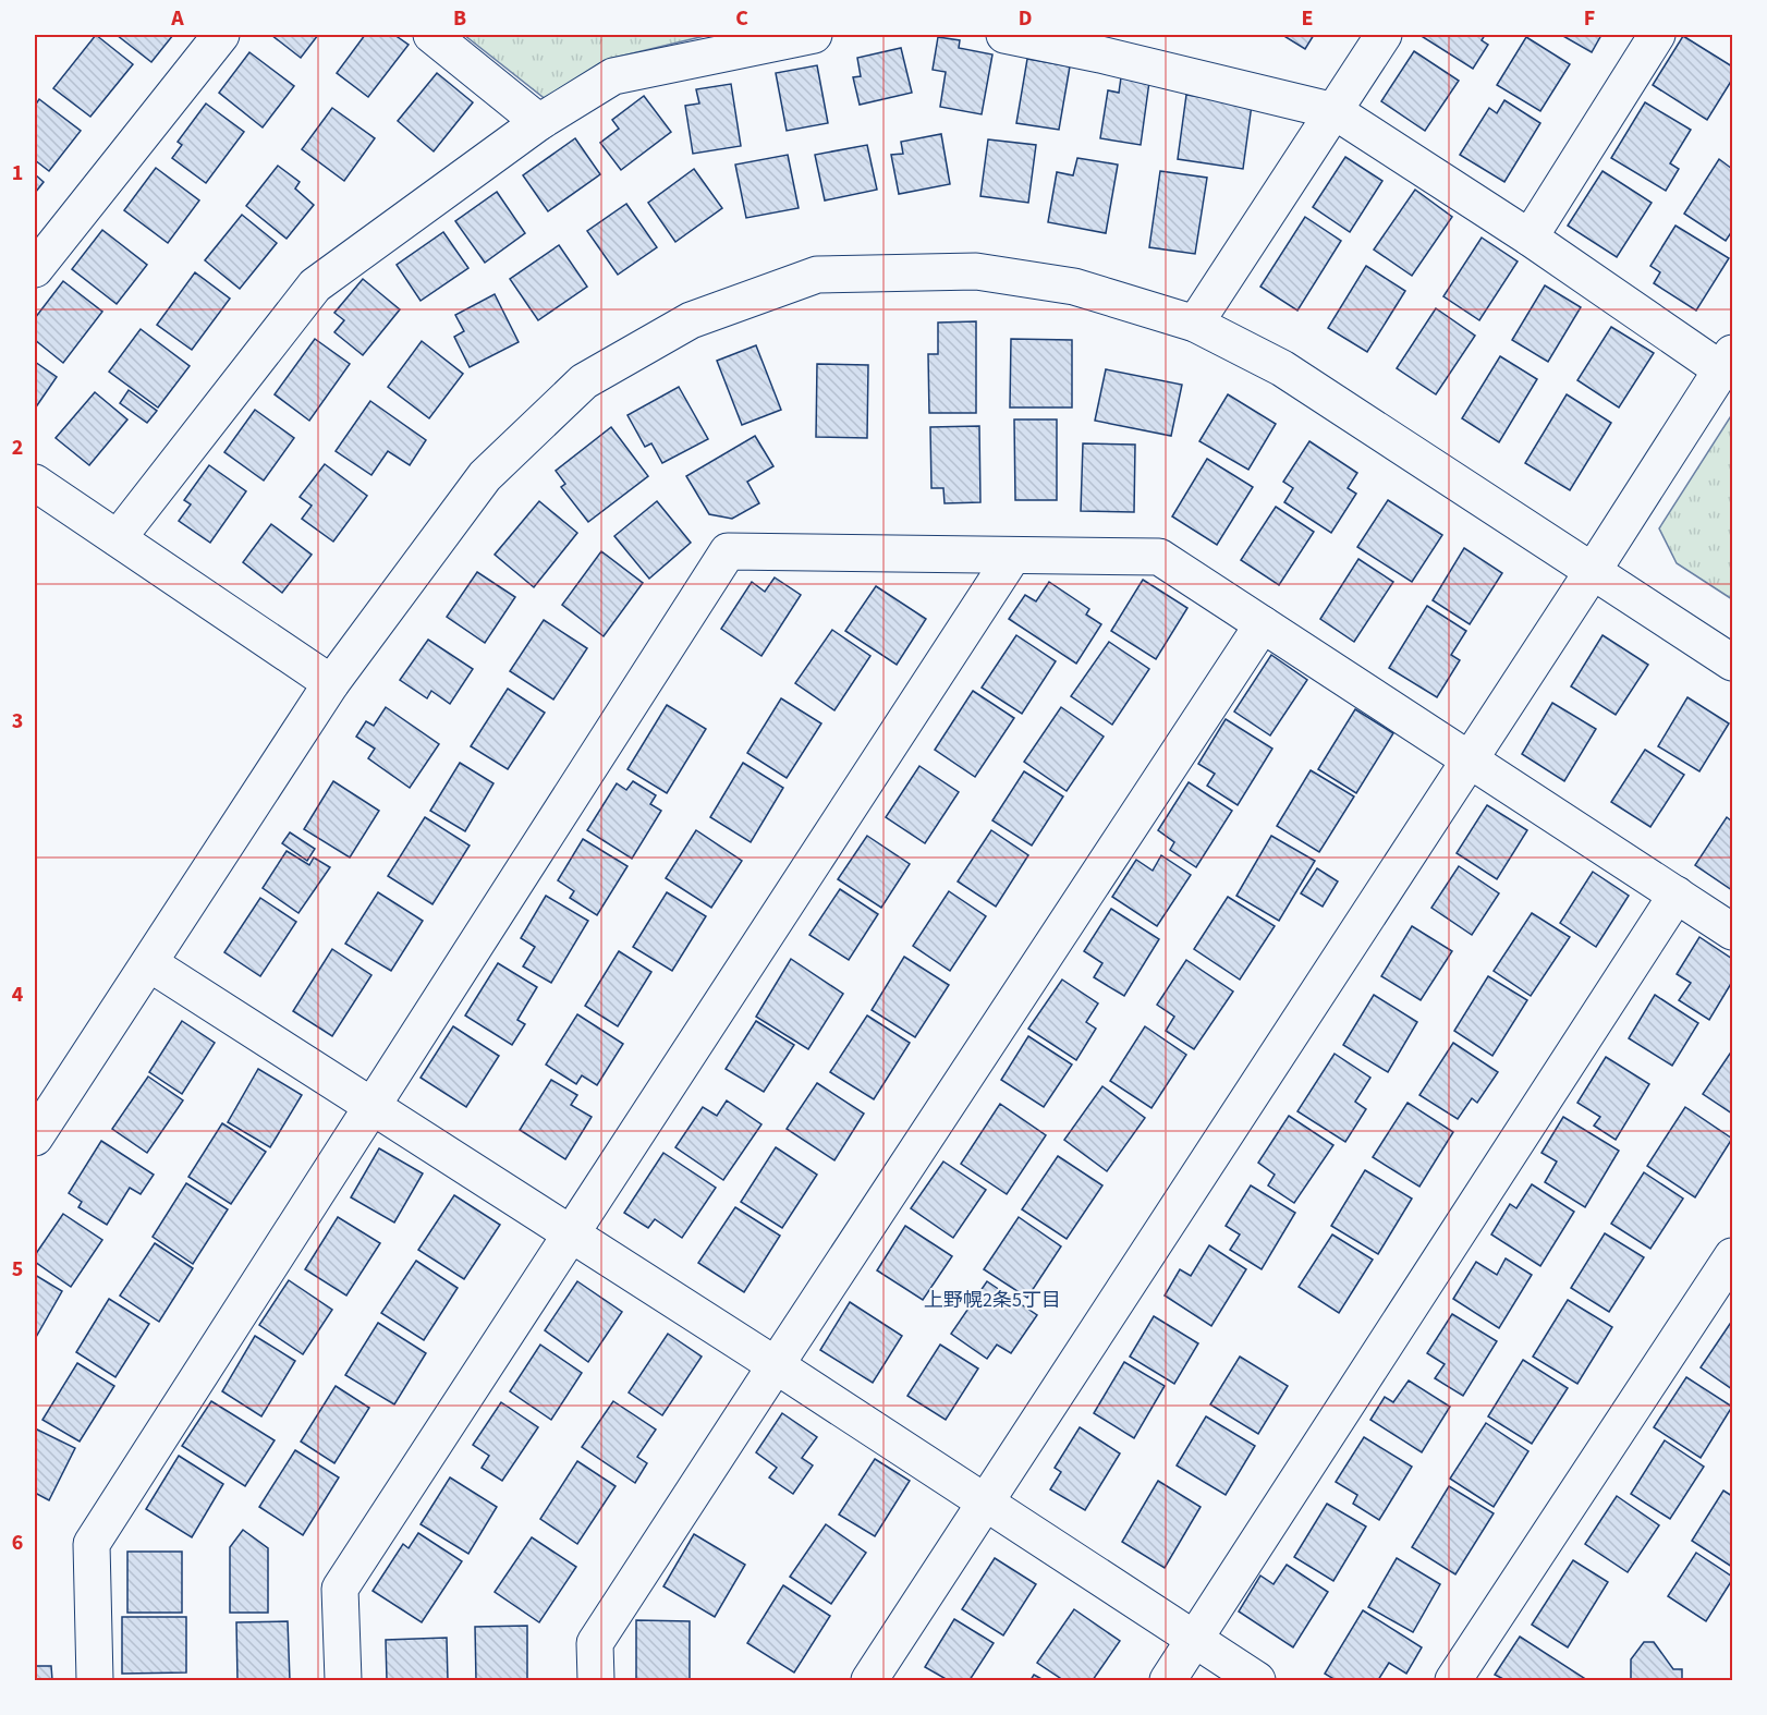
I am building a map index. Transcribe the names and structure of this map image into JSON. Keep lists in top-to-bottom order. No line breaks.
{"districts":["上野幌2条5丁目"],"grid":{"columns":["A","B","C","D","E","F"],"rows":["1","2","3","4","5","6"]}}
